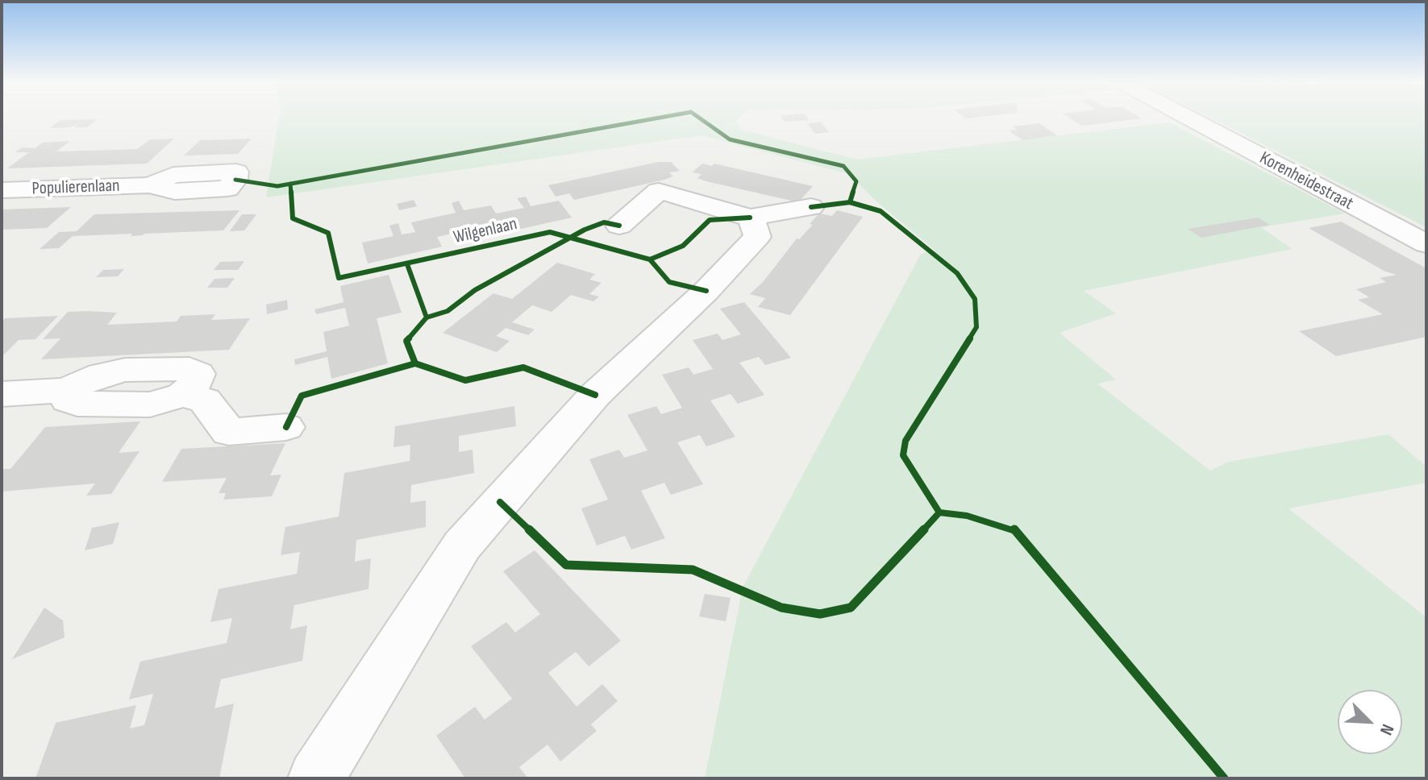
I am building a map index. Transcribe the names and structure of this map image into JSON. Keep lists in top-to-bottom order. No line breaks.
{"streets":{"street":["Korenheidestraat","Populierenlaan"],"cycle path":["Wilgenlaan"]},"north":"bottom right"}
